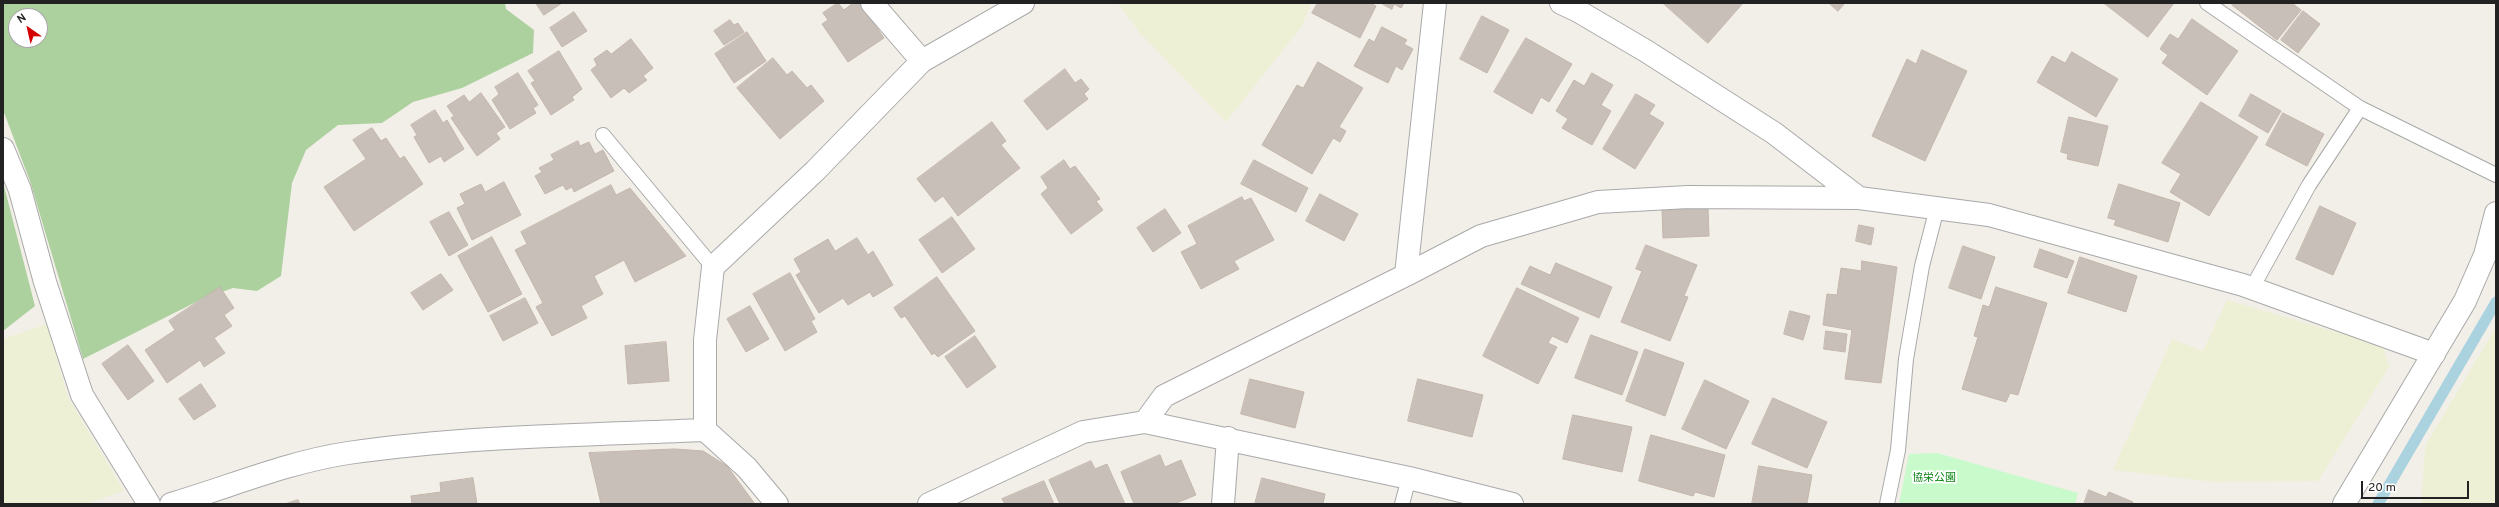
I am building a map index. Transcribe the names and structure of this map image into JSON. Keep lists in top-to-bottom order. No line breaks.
{"parks":["協栄公園"],"scale_bar":"20 m","north":"top left"}
